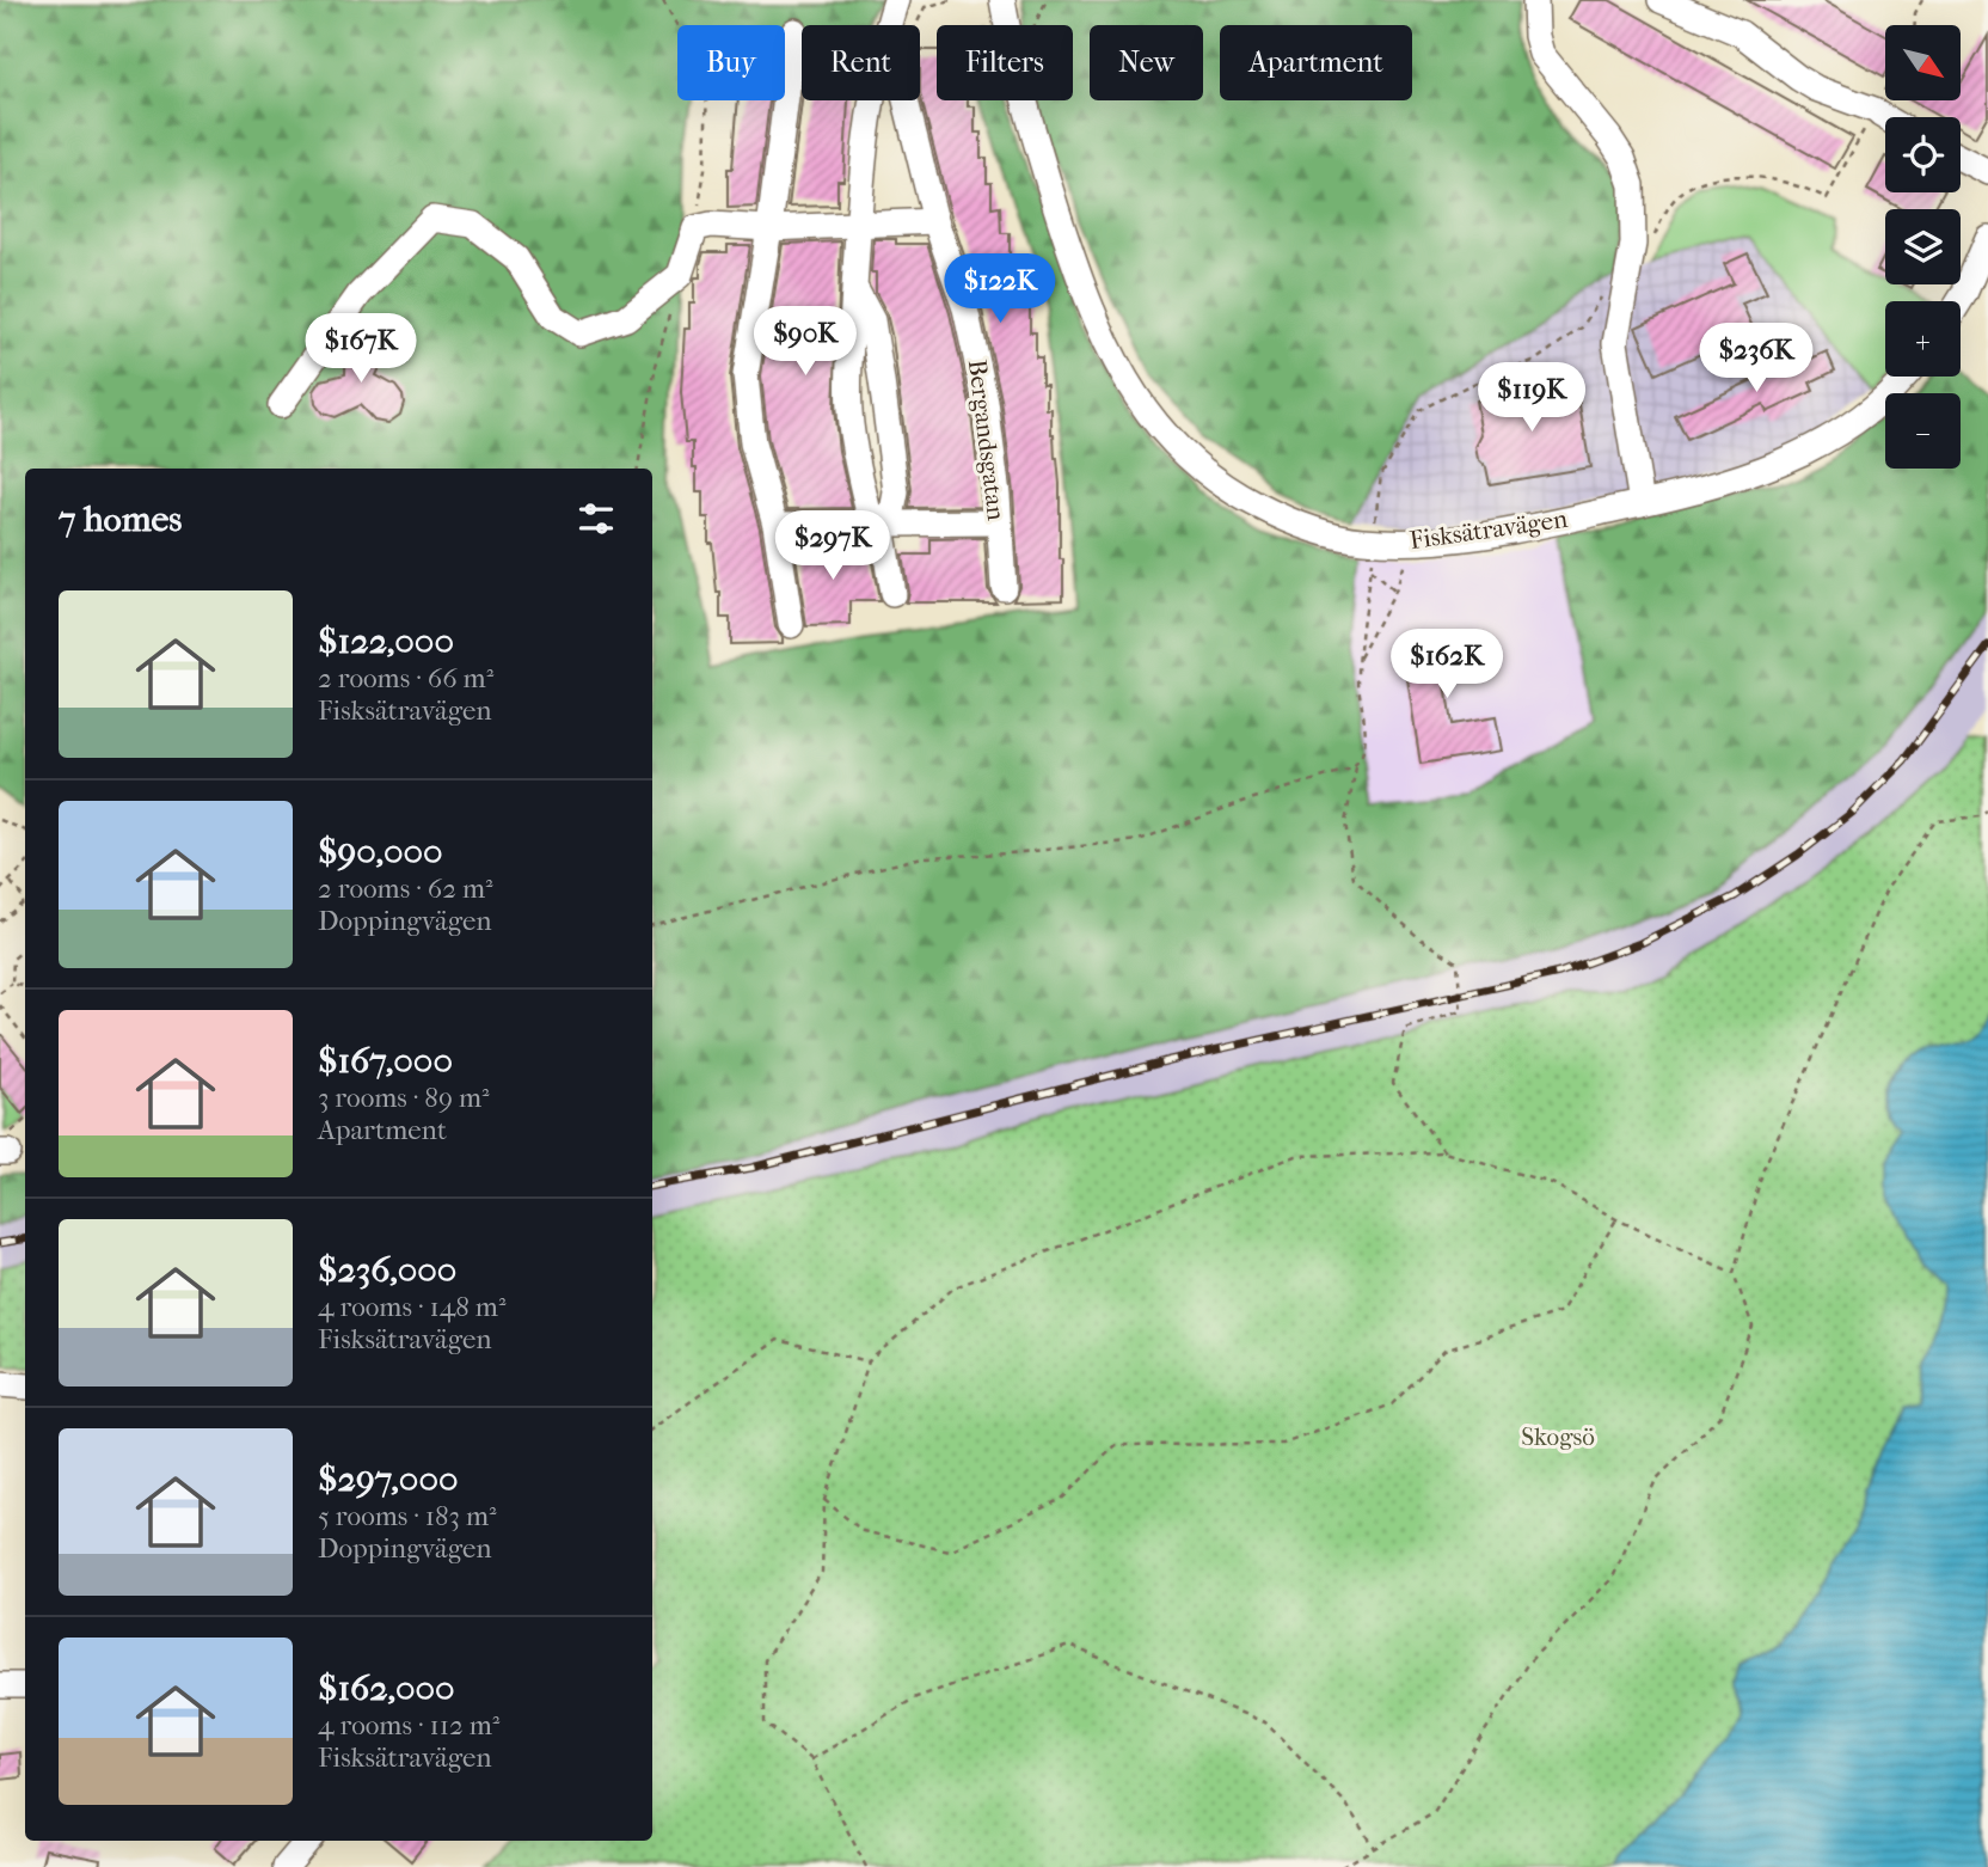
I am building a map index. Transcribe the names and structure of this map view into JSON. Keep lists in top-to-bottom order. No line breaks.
{"streets":{"street":["Bergandsgatan","Fisksätravägen"]},"parks":["Skogsö"],"north":"bottom right","page":{"map_buttons":["+","−"],"chip":["Buy","Rent","Filters","New","Apartment"],"price":["$122K","$90K","$167K","$236K","$119K","$297K","$162K"],"heading":"7 homes","list":[{"name":"$122,000","note":"2 rooms · 66 m² · Fisksätravägen"},{"name":"$90,000","note":"2 rooms · 62 m² · Doppingvägen"},{"name":"$167,000","note":"3 rooms · 89 m² · Apartment"},{"name":"$236,000","note":"4 rooms · 148 m² · Fisksätravägen"},{"name":"$297,000","note":"5 rooms · 183 m² · Doppingvägen"},{"name":"$162,000","note":"4 rooms · 112 m² · Fisksätravägen"}]}}
